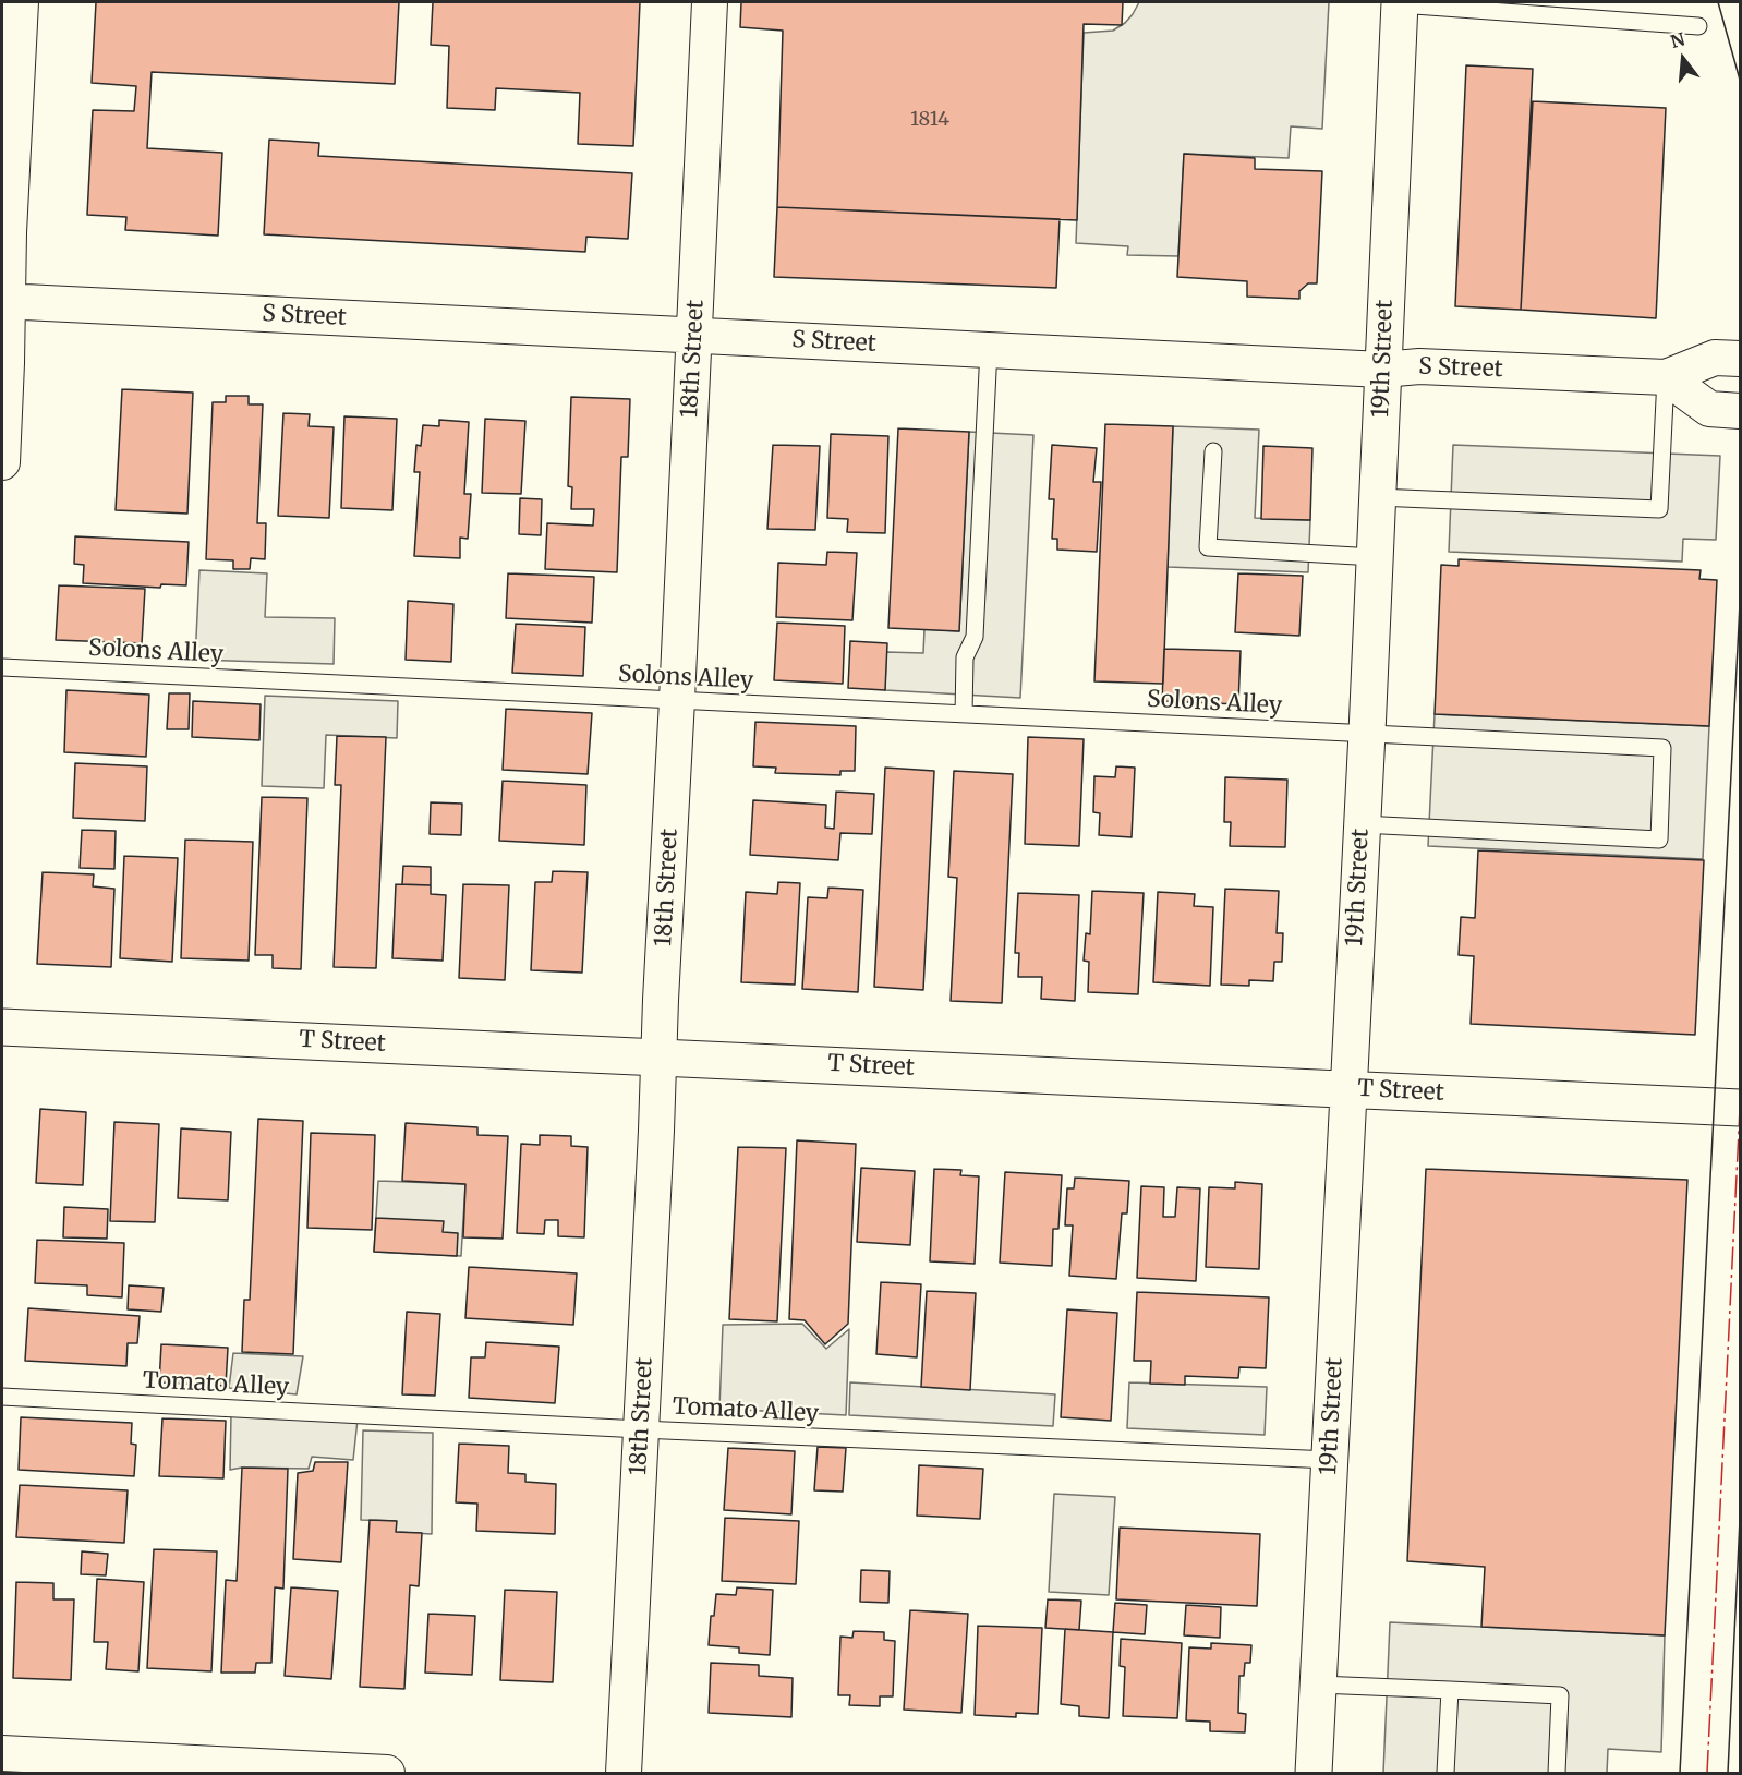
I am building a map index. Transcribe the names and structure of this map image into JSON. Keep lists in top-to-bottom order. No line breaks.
{"streets":{"main road":["19th Street","T Street"],"street":["S Street","18th Street"],"lane":["Solons Alley","Tomato Alley"]},"crossings":[["S Street","18th Street"],["S Street","19th Street"],["18th Street","Solons Alley"],["18th Street","T Street"],["18th Street","Tomato Alley"],["19th Street","Solons Alley"],["19th Street","T Street"],["19th Street","Tomato Alley"]],"house_numbers":["1814"],"north":"top"}
